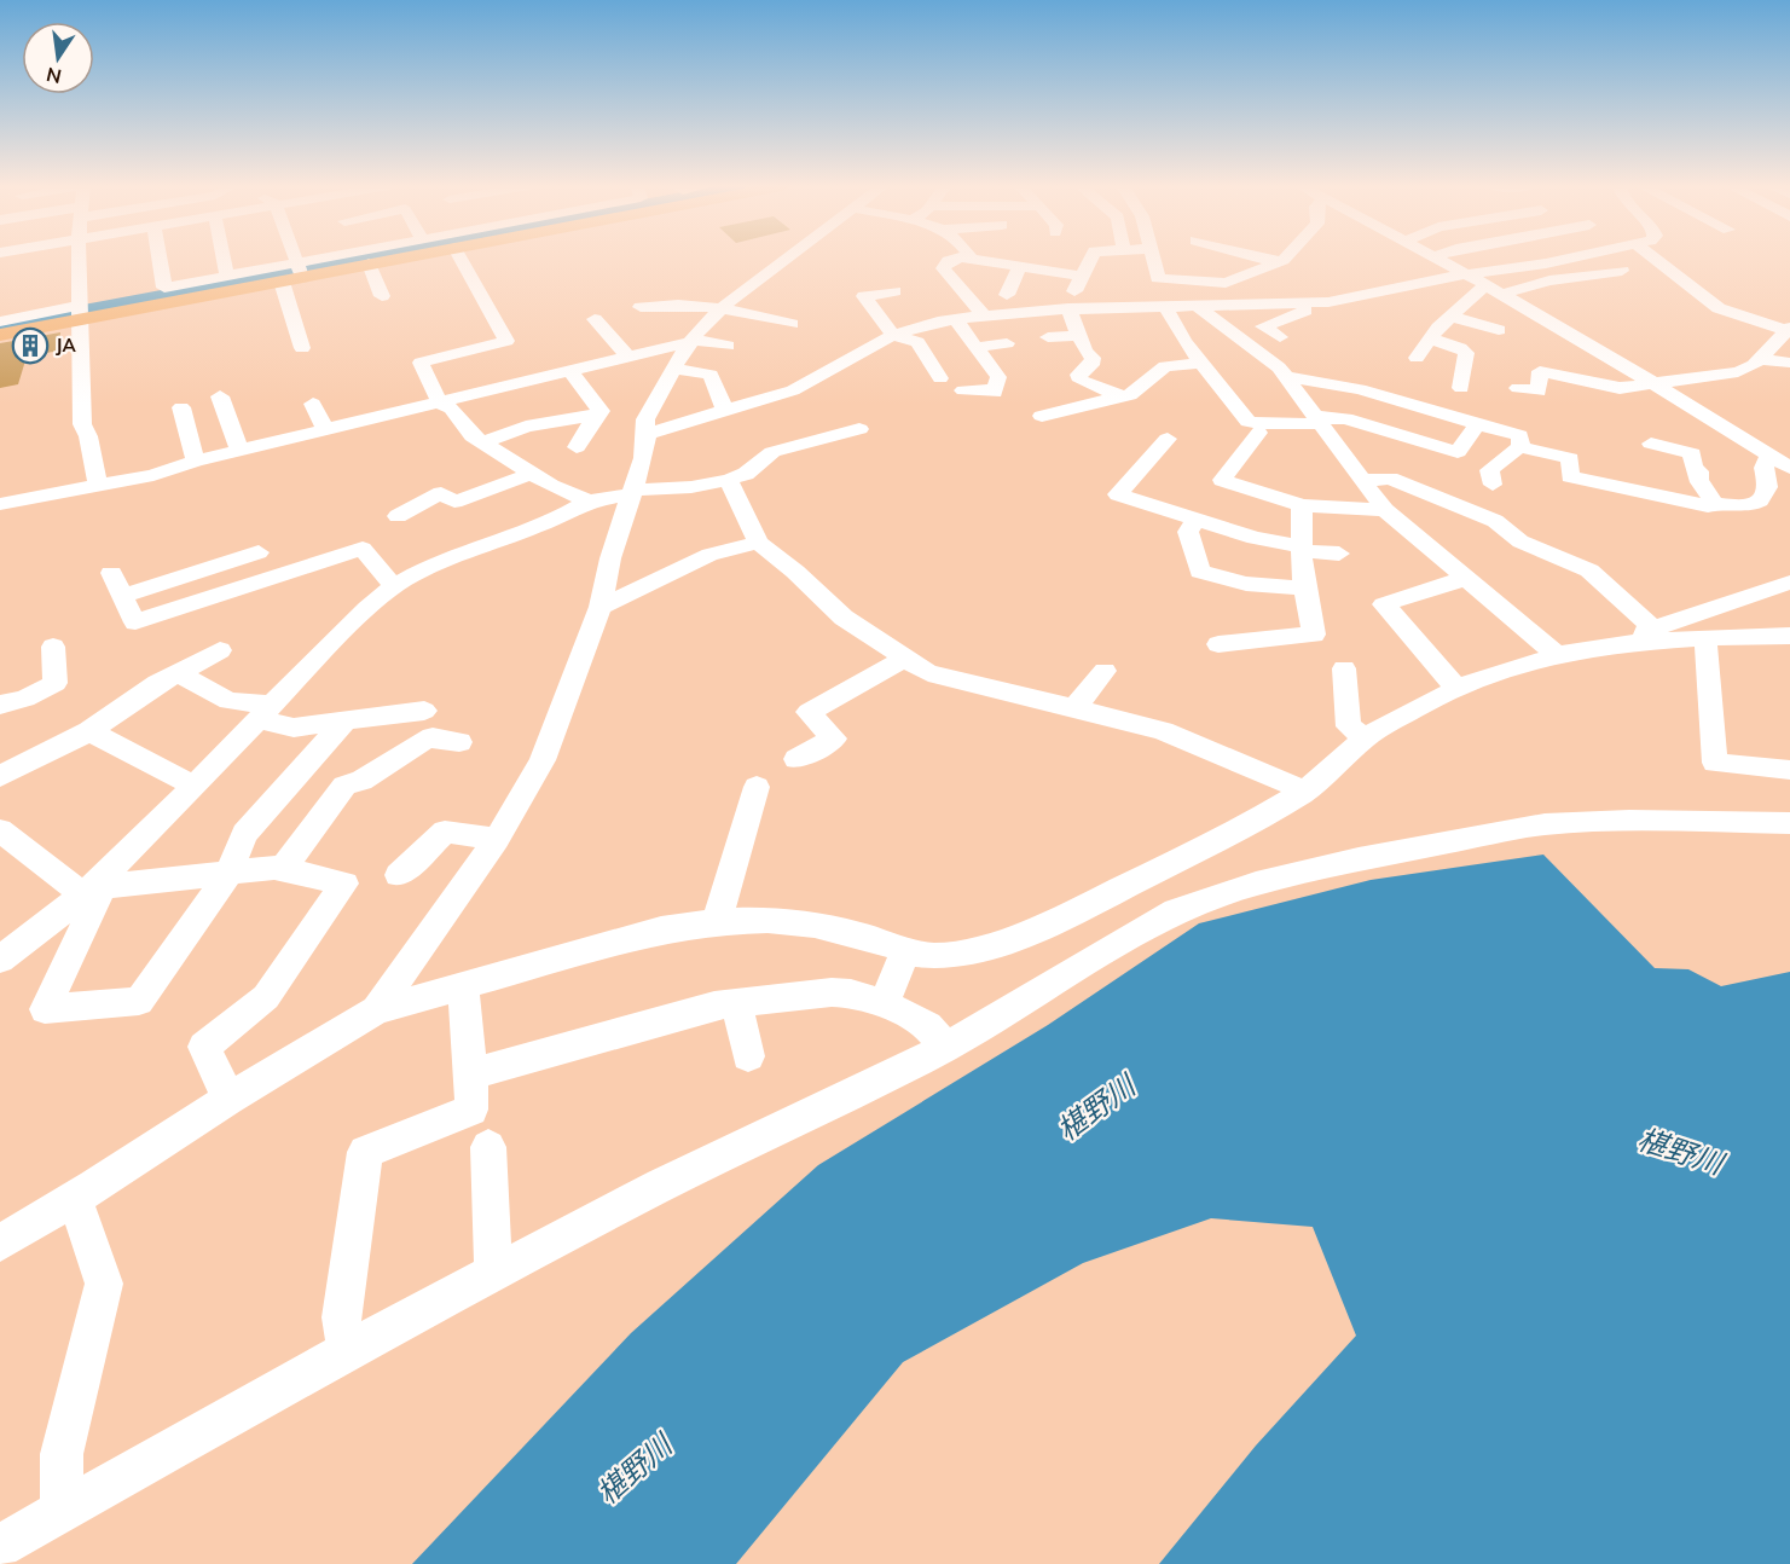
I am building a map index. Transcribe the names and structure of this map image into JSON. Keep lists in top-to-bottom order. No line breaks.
{"water":["椹野川"],"places":{"building":["JA"]},"north":"bottom"}
